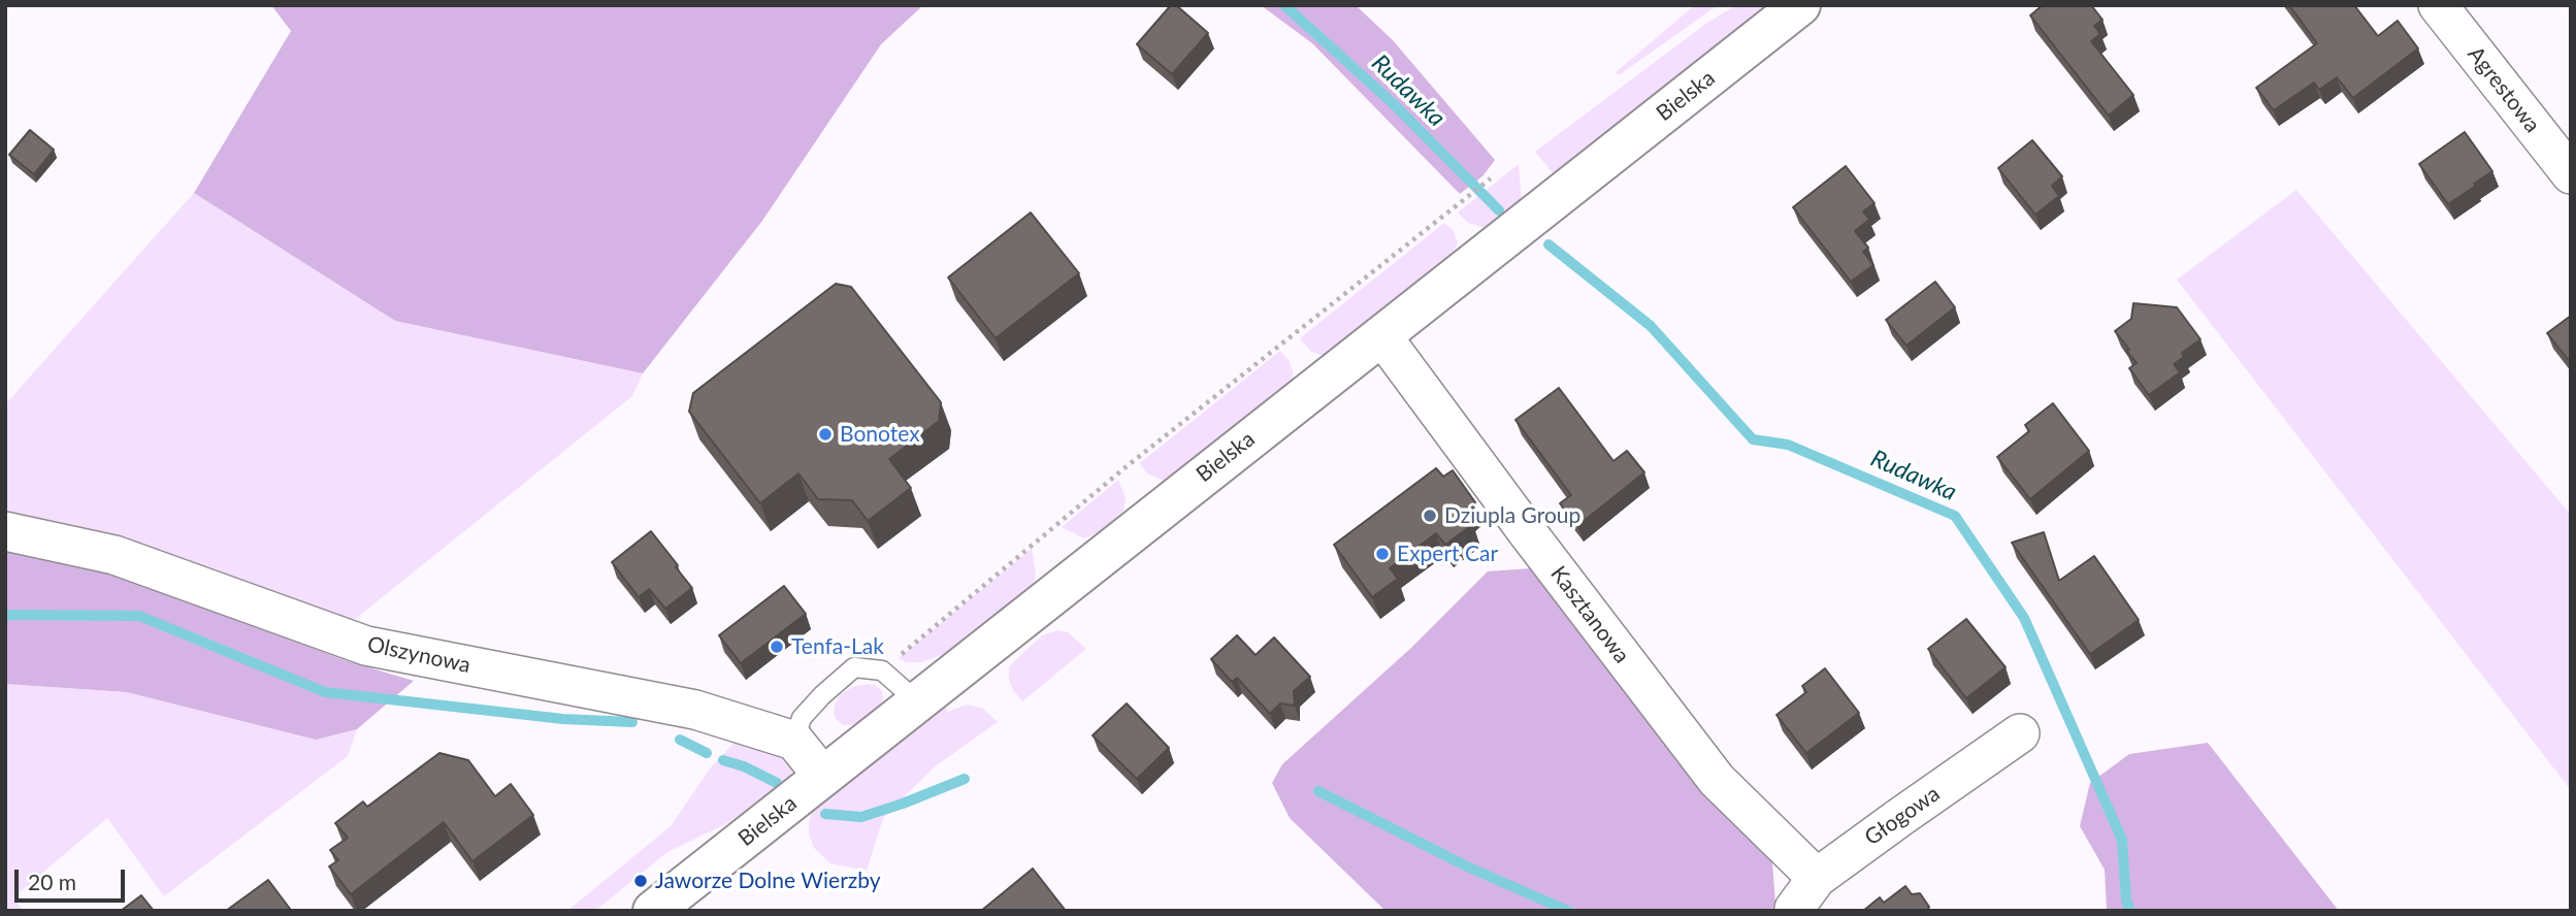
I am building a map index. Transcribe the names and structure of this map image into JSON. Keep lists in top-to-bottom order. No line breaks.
{"streets":{"main road":["Bielska"],"street":["Agrestowa","Kasztanowa","Olszynowa","Głogowa"]},"crossings":[["Bielska","Kasztanowa"],["Kasztanowa","Głogowa"]],"water":["Rudawka"],"places":["Bonotex","Dziupla Group","Expert Car","Tenfa-Lak","Jaworze Dolne Wierzby"],"scale_bar":"20 m"}
